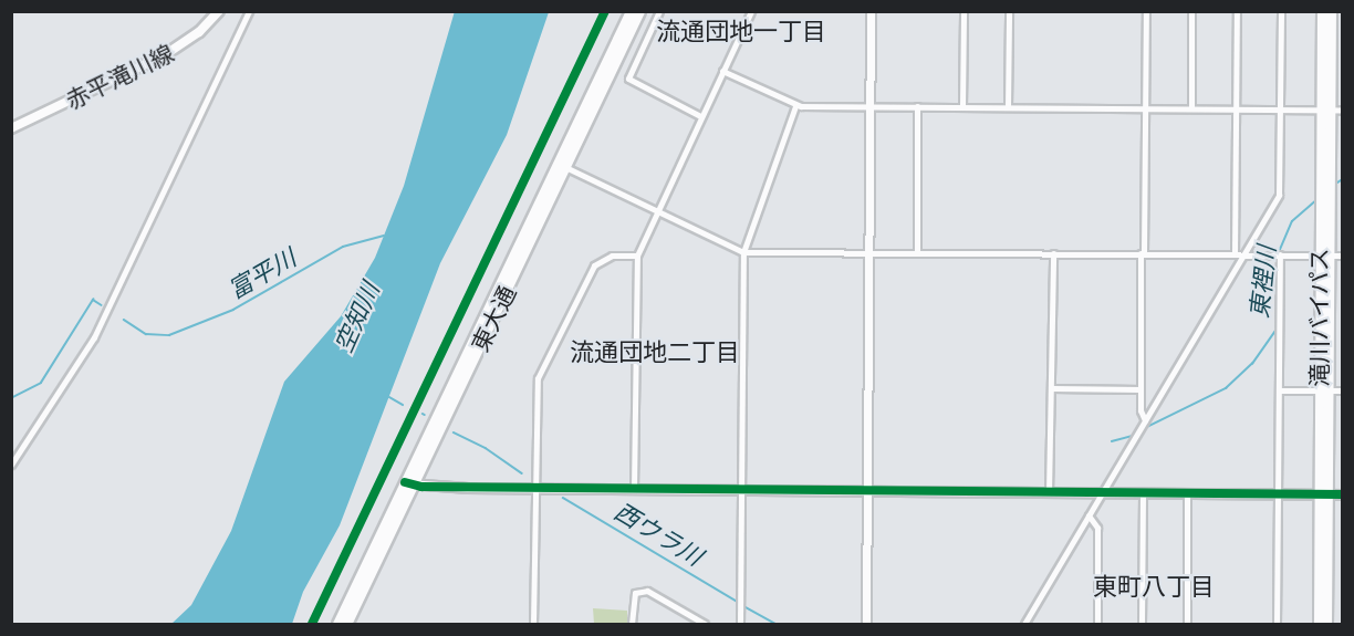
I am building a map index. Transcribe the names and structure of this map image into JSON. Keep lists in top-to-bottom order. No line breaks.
{"streets":{"highway":["滝川バイパス","東大通"],"main road":["赤平滝川線"]},"districts":["流通団地一丁目","流通団地二丁目","東町八丁目"],"water":["富平川","東裡川","空知川","西ウラ川"]}
